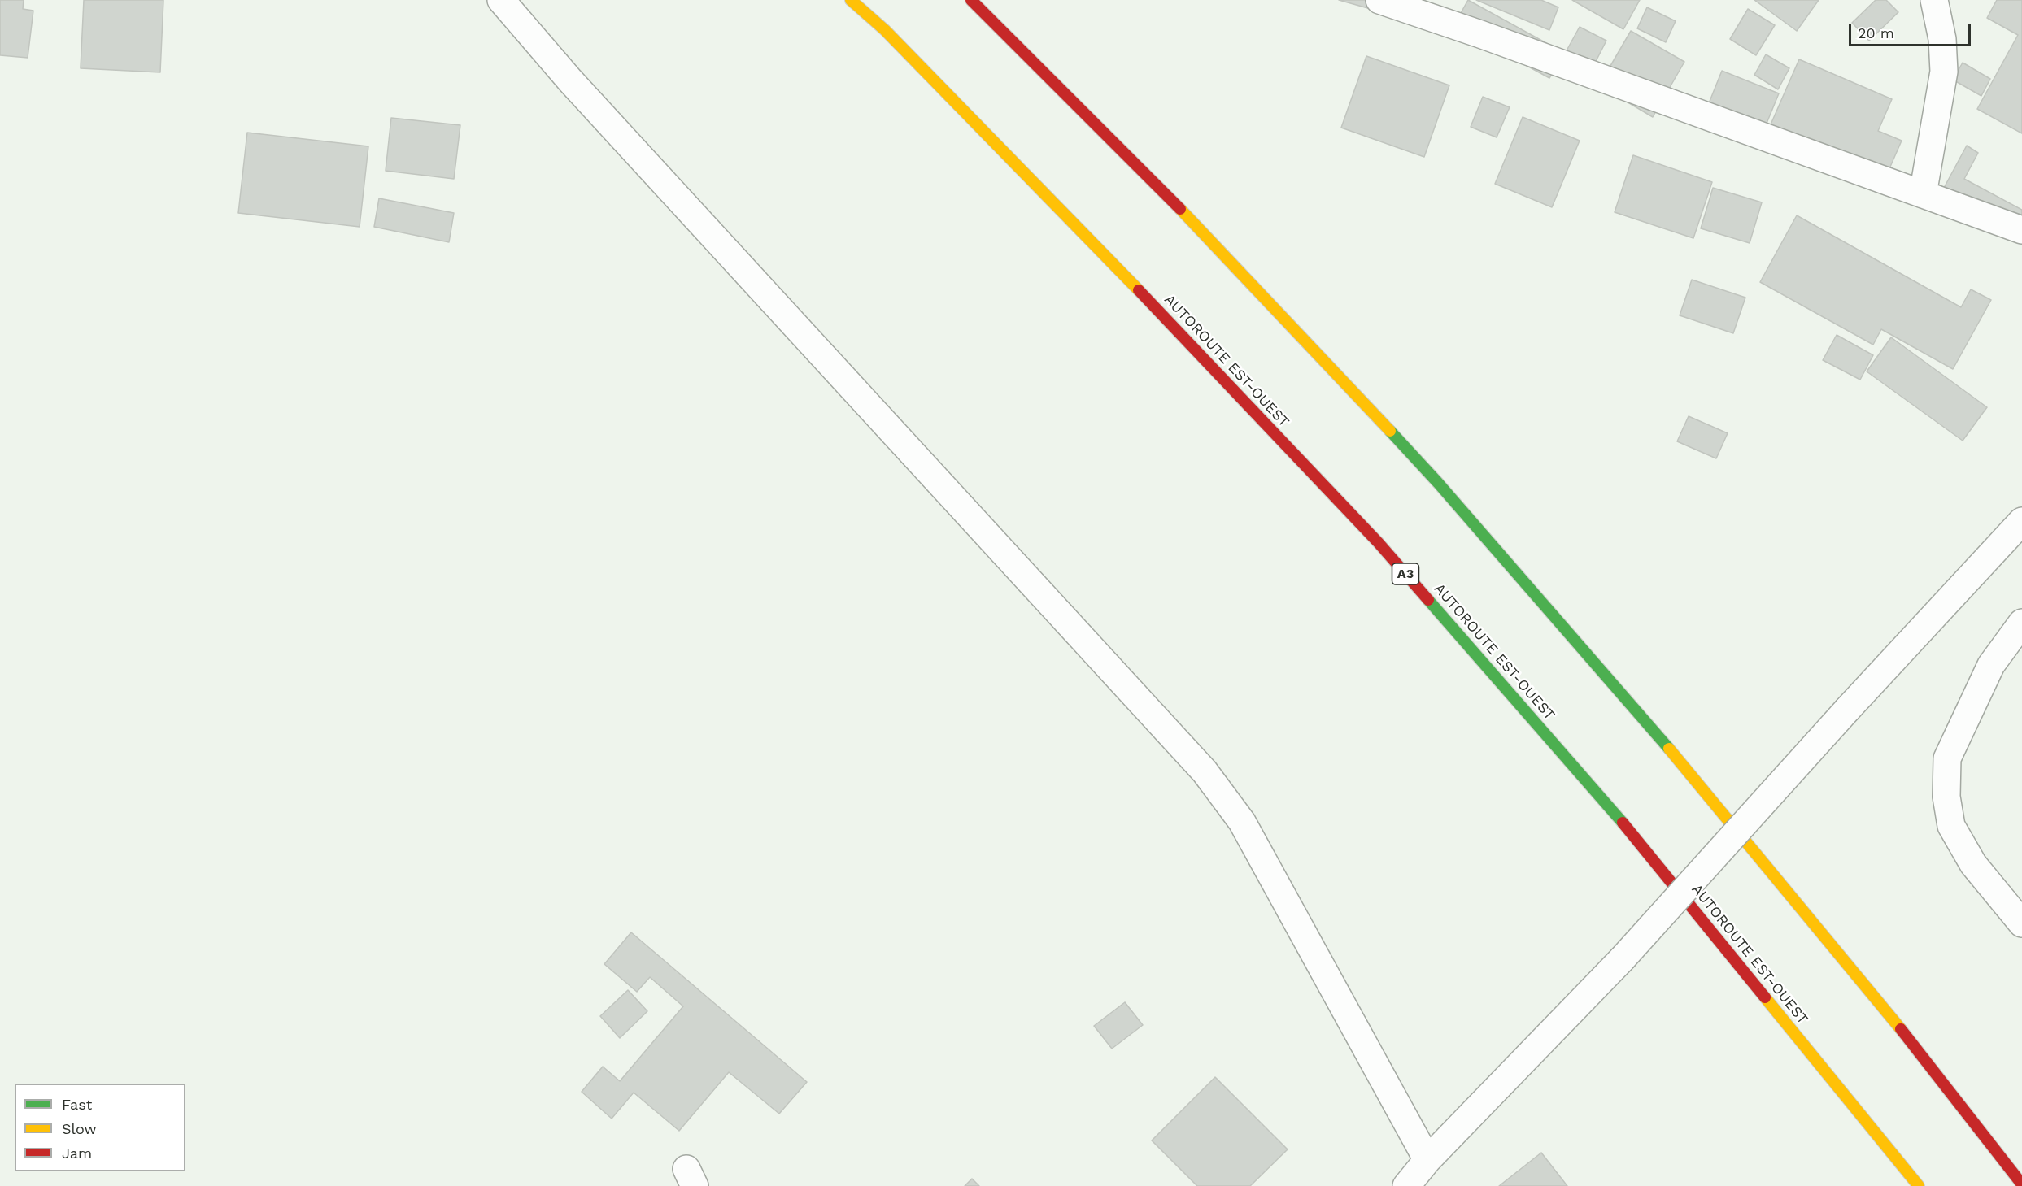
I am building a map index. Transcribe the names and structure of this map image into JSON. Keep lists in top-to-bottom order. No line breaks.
{"streets":{"highway":["AUTOROUTE EST-OUEST","A3"]},"legend":["Fast","Slow","Jam"],"scale_bar":"20 m"}
